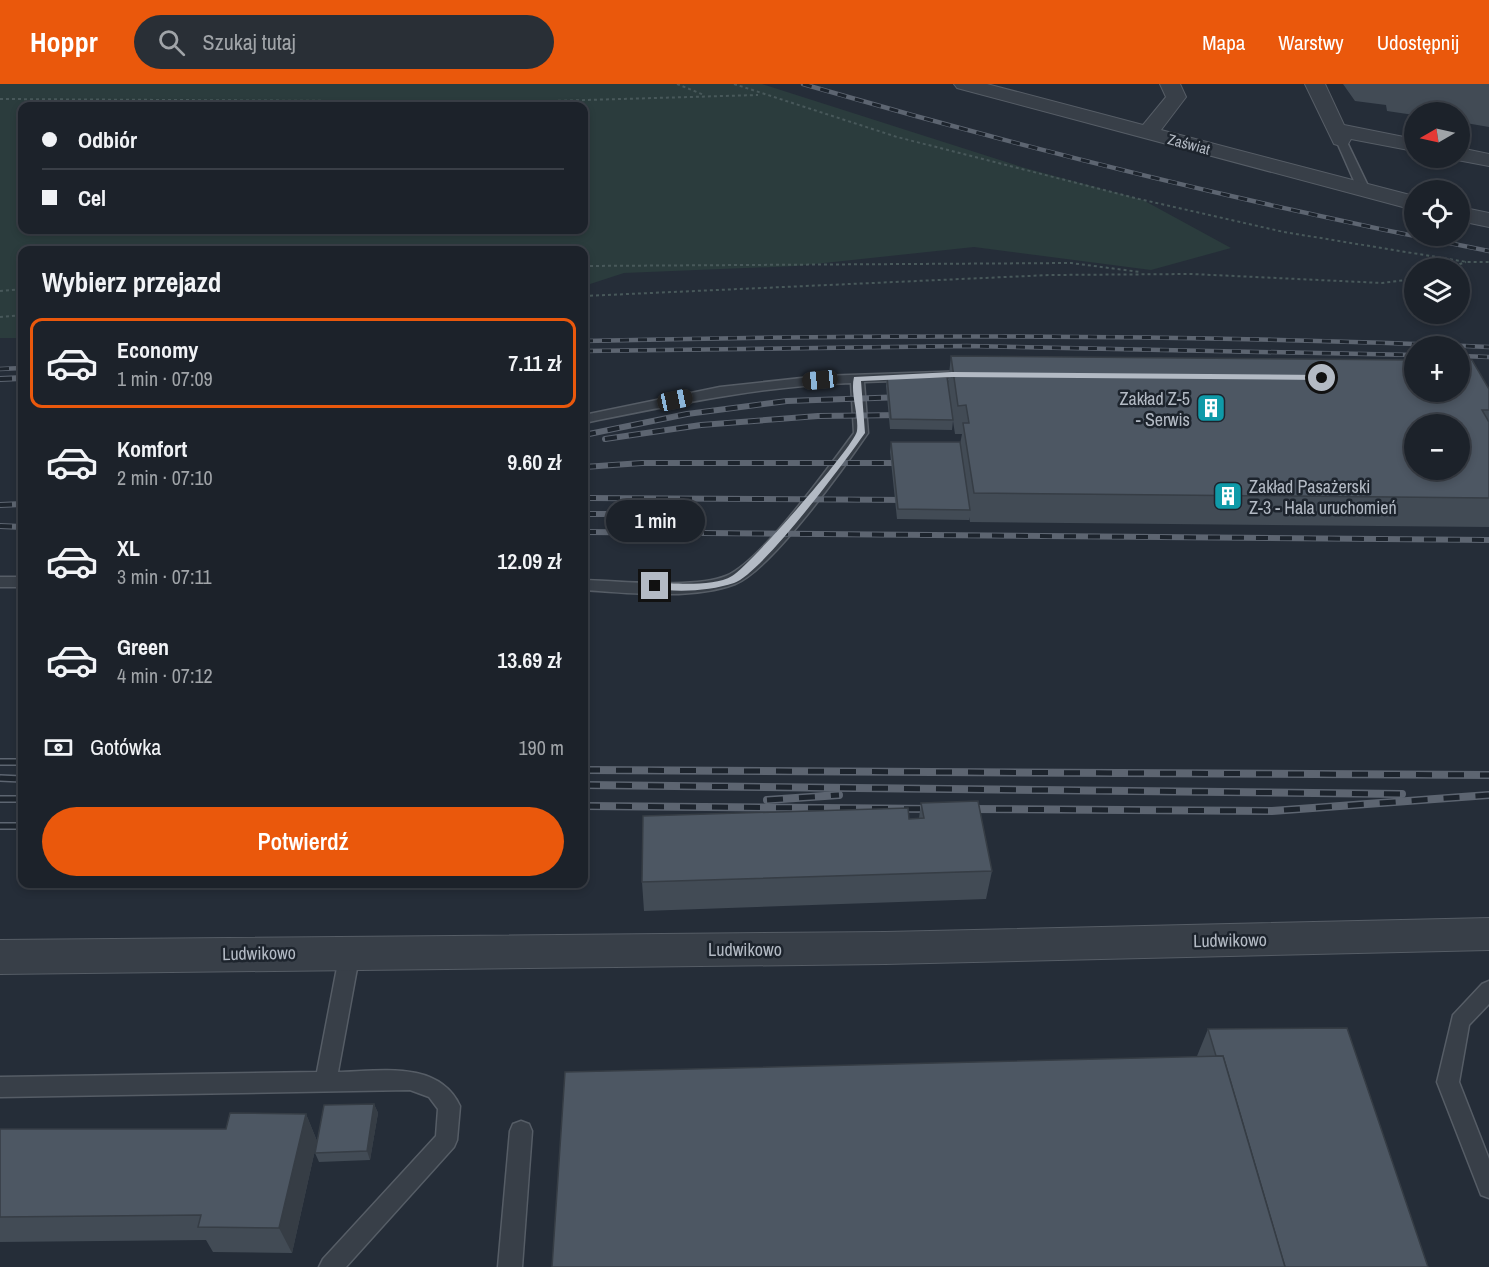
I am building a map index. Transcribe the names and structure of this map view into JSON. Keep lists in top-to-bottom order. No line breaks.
{"streets":{"street":["Zaświat","Ludwikowo"]},"places":{"building":["Zakład Z-5 - Serwis","Zakład Pasażerski Z-3 - Hala uruchomień"]},"north":"left","page":{"header":"Hoppr","search":"Szukaj tutaj","nav":["Mapa","Warstwy","Udostępnij"],"map_buttons":["+","−"],"banner":["Odbiór","Cel"],"heading":"Wybierz przejazd","list":[{"name":"Economy","note":"1 min · 07:09","value":"7.11 zł"},{"name":"Komfort","note":"2 min · 07:10","value":"9.60 zł"},{"name":"XL","note":"3 min · 07:11","value":"12.09 zł"},{"name":"Green","note":"4 min · 07:12","value":"13.69 zł"}],"bubble":"1 min","pay":["Gotówka","190 m"],"buttons":"Potwierdź"}}
